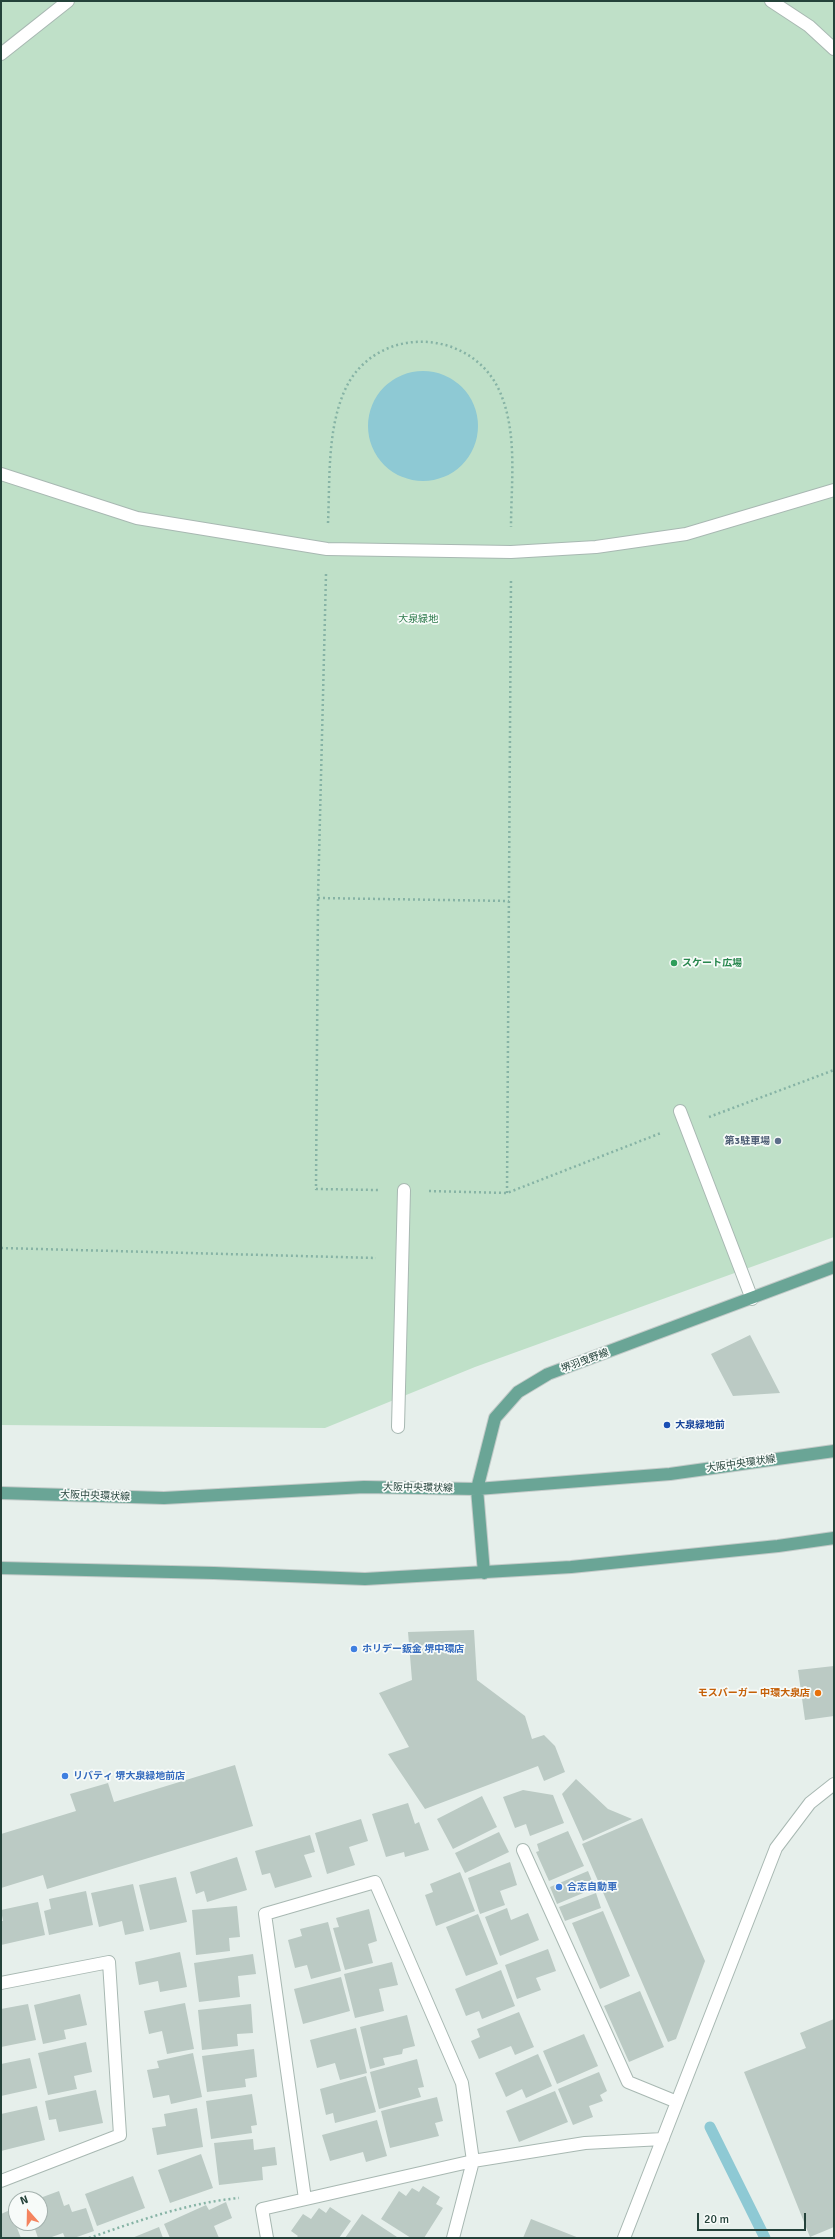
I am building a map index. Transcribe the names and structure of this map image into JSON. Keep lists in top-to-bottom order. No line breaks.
{"streets":{"main road":["堺羽曳野線","大阪中央環状線"]},"crossings":[["堺羽曳野線","大阪中央環状線"]],"parks":["大泉緑地"],"places":["スケート広場","第3駐車場","大泉緑地前","ホリデー鈑金 堺中環店","モスバーガー 中環大泉店","リバティ 堺大泉緑地前店","合志自動車"],"scale_bar":"20 m","north":"top"}
